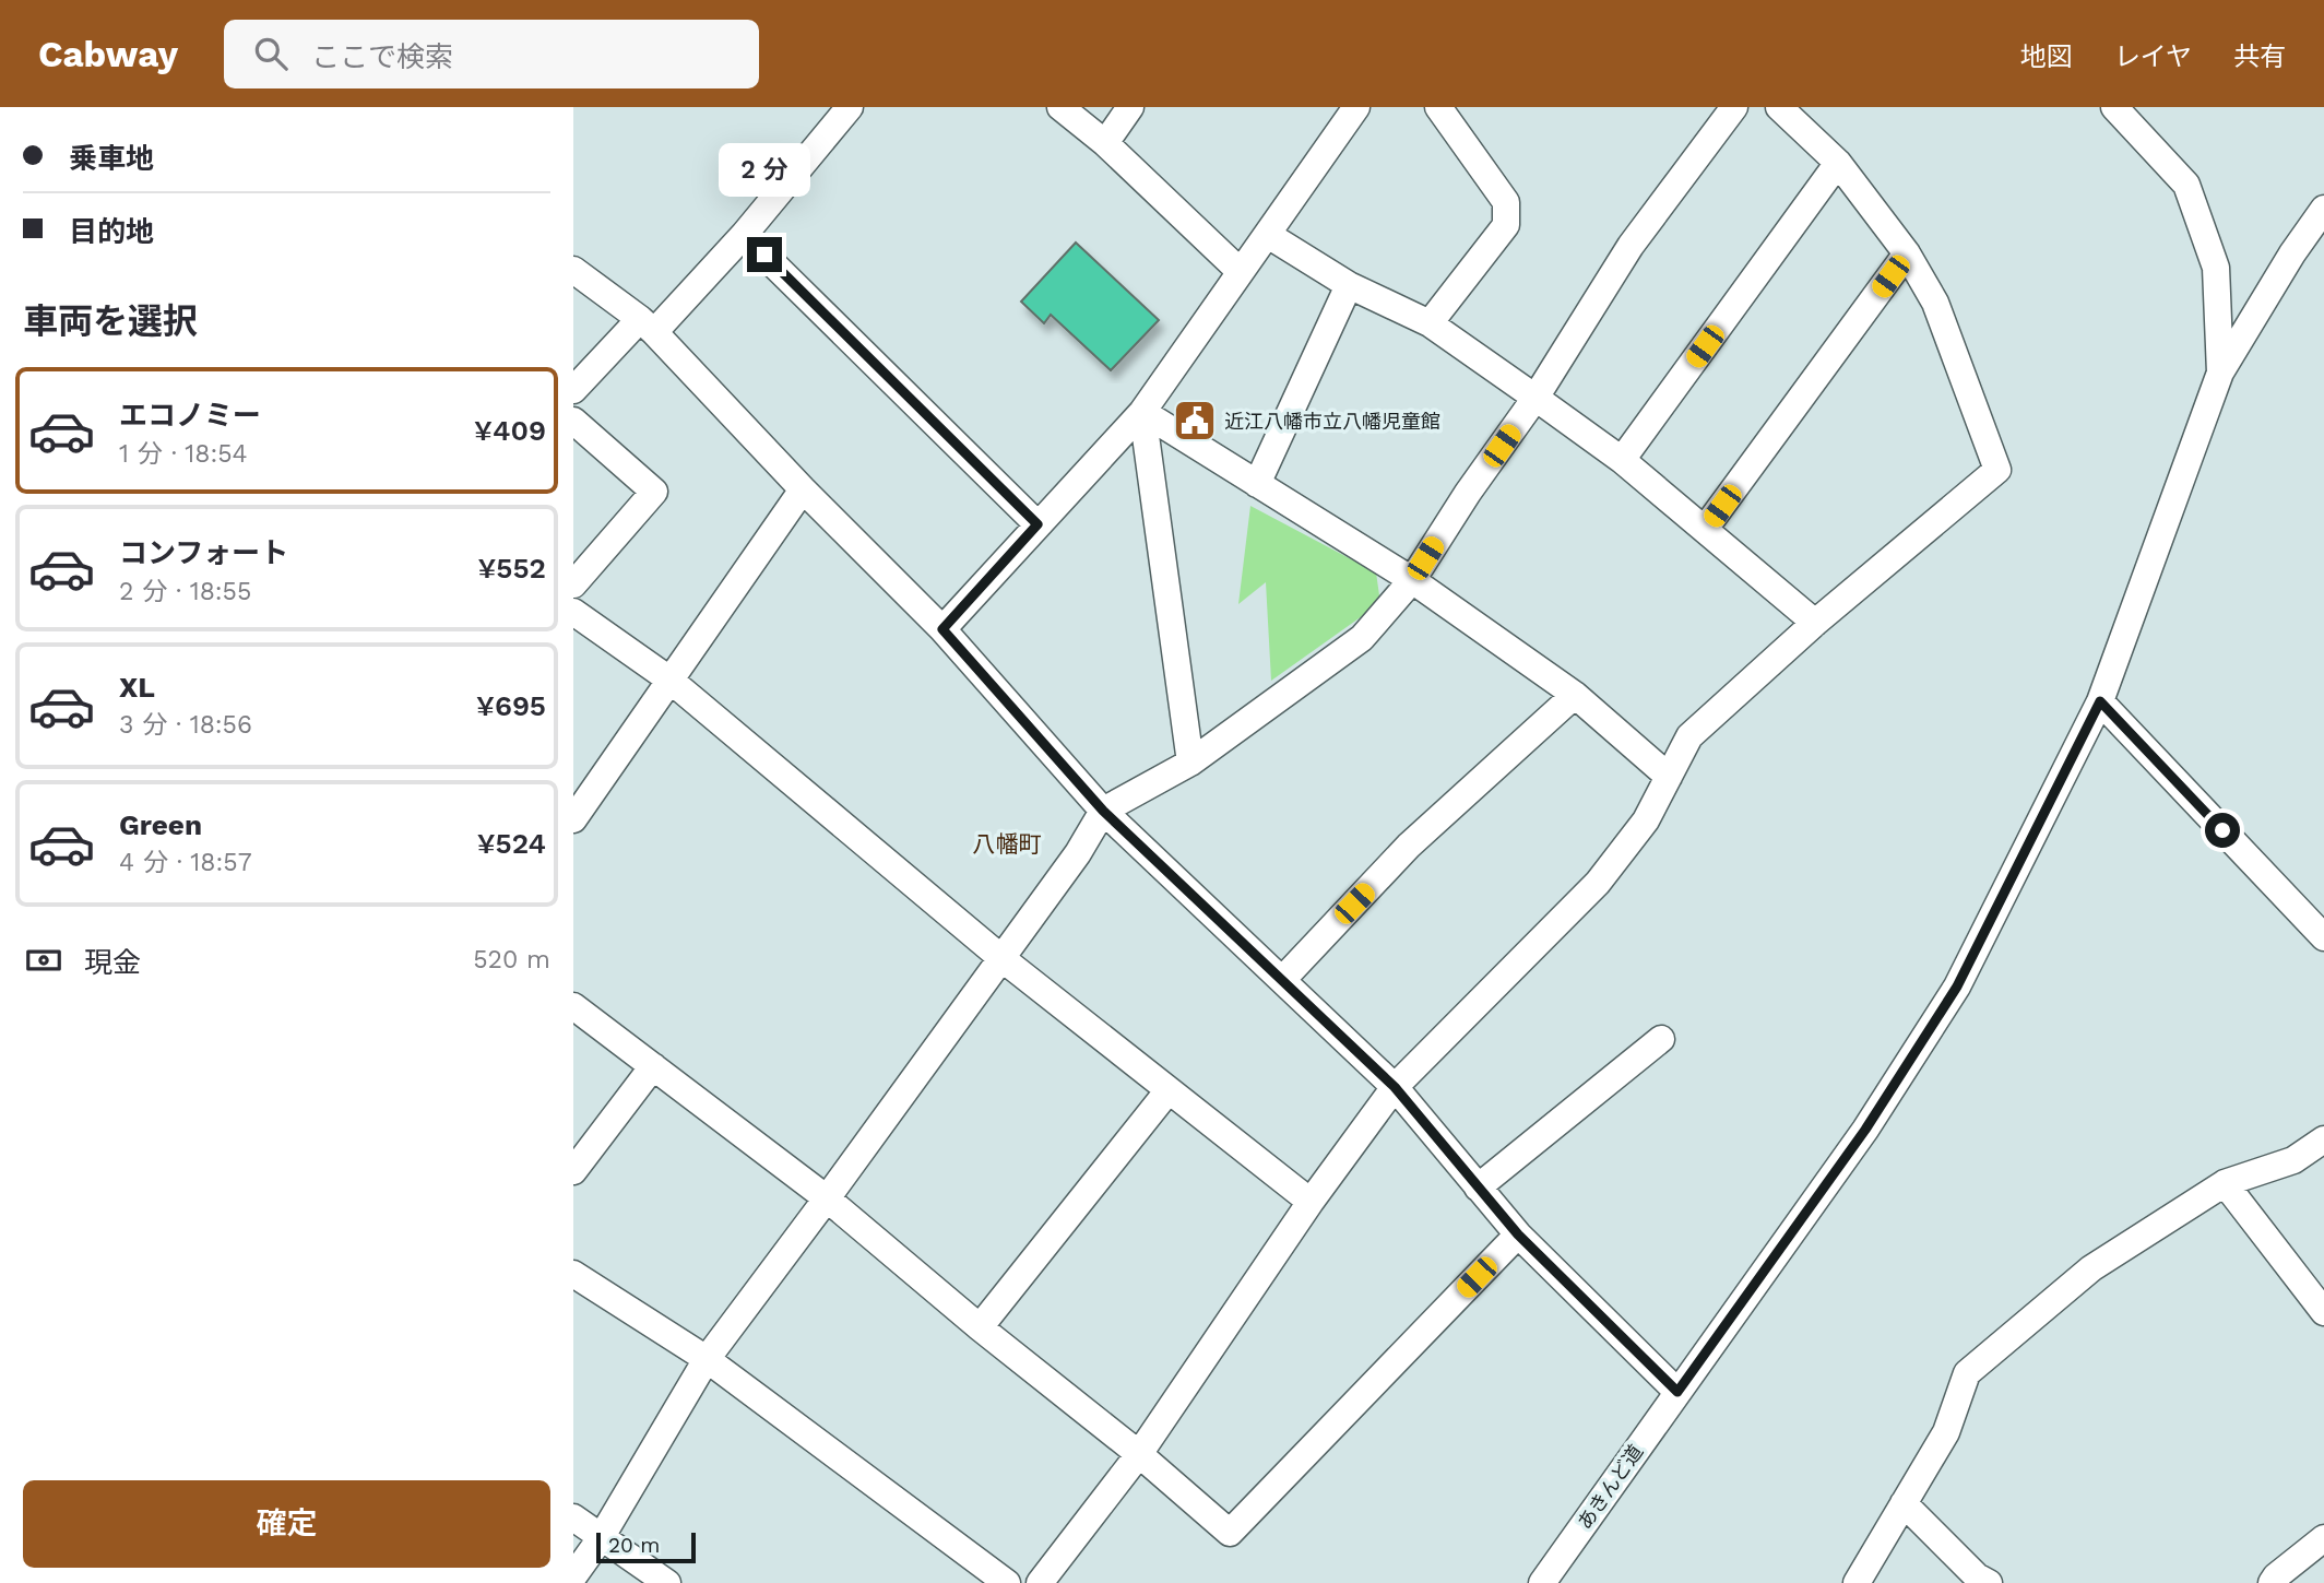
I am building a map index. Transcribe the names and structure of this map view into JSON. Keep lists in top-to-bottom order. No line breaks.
{"streets":{"street":["あきんど道"]},"districts":["八幡町"],"places":{"public building":["近江八幡市立八幡児童館"]},"scale_bar":"20 m","page":{"header":"Cabway","search":"ここで検索","nav":["地図","レイヤ","共有"],"banner":["乗車地","目的地"],"bubble":"2 分","heading":"車両を選択","list":[{"name":"エコノミー","note":"1 分 · 18:54","value":"¥409"},{"name":"コンフォート","note":"2 分 · 18:55","value":"¥552"},{"name":"XL","note":"3 分 · 18:56","value":"¥695"},{"name":"Green","note":"4 分 · 18:57","value":"¥524"}],"pay":["現金","520 m"],"buttons":"確定","scale":"20 m"}}
